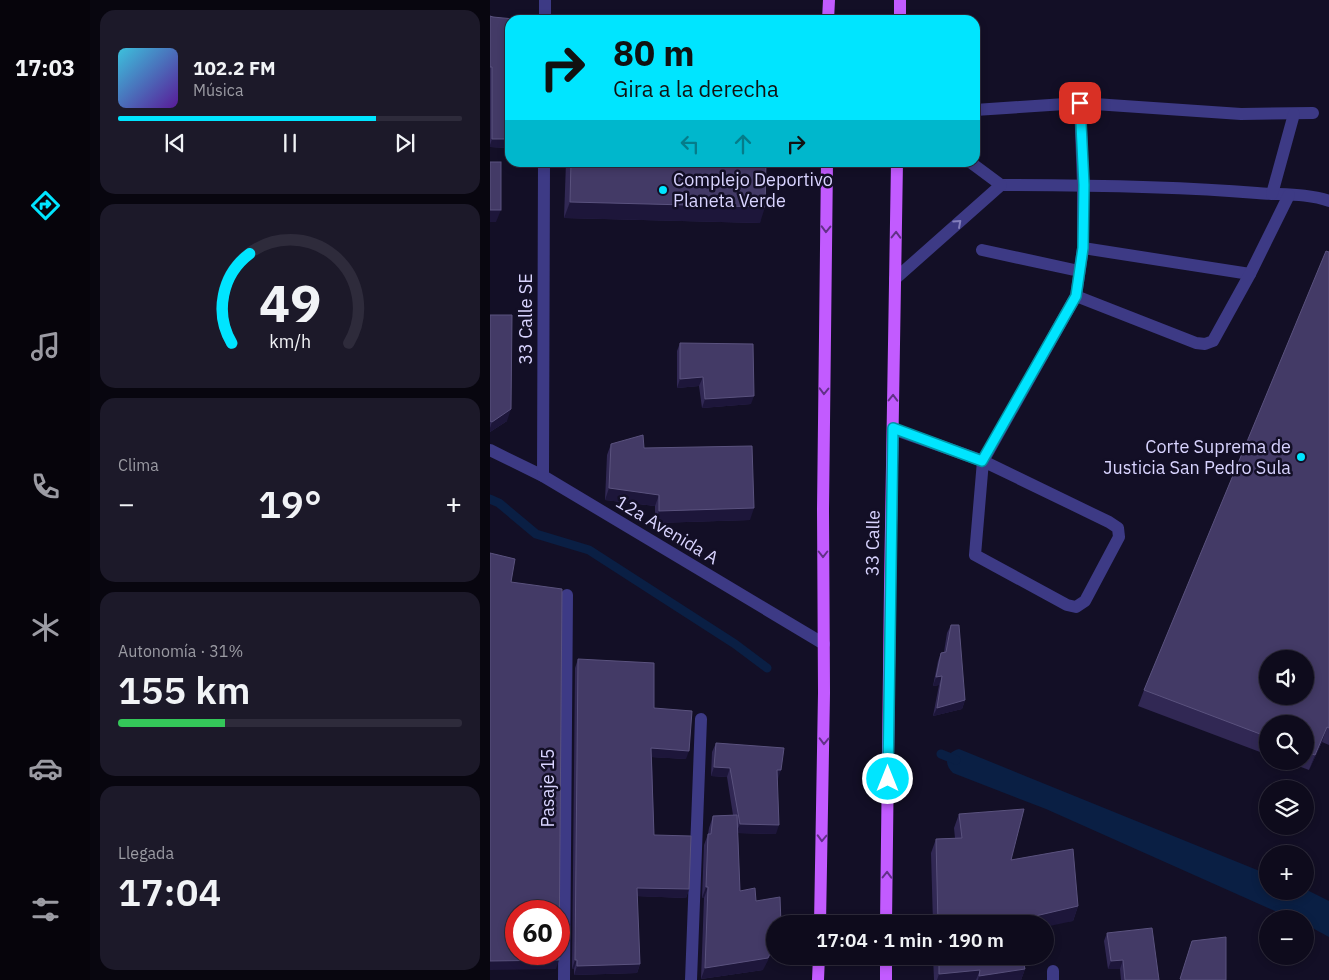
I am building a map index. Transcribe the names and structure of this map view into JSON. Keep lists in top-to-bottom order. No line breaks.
{"streets":{"main road":["33 Calle"],"street":["33 Calle SE","12a Avenida A","Pasaje 15"]},"crossings":[["33 Calle SE","12a Avenida A"]],"places":["Complejo Deportivo Planeta Verde","Corte Suprema de Justicia San Pedro Sula"],"page":{"tabs":"17:03","turn":["80 m","Gira a la derecha"],"song":["102.2 FM","Música"],"tile":["Clima",["Autonomía · 31%","155 km"],["Llegada","17:04"]],"heat":["−","19°","+"],"map_buttons":["+","−"],"limit":"60","trip":"17:04 · 1 min · 190 m","gauge":["49","km/h"]}}
